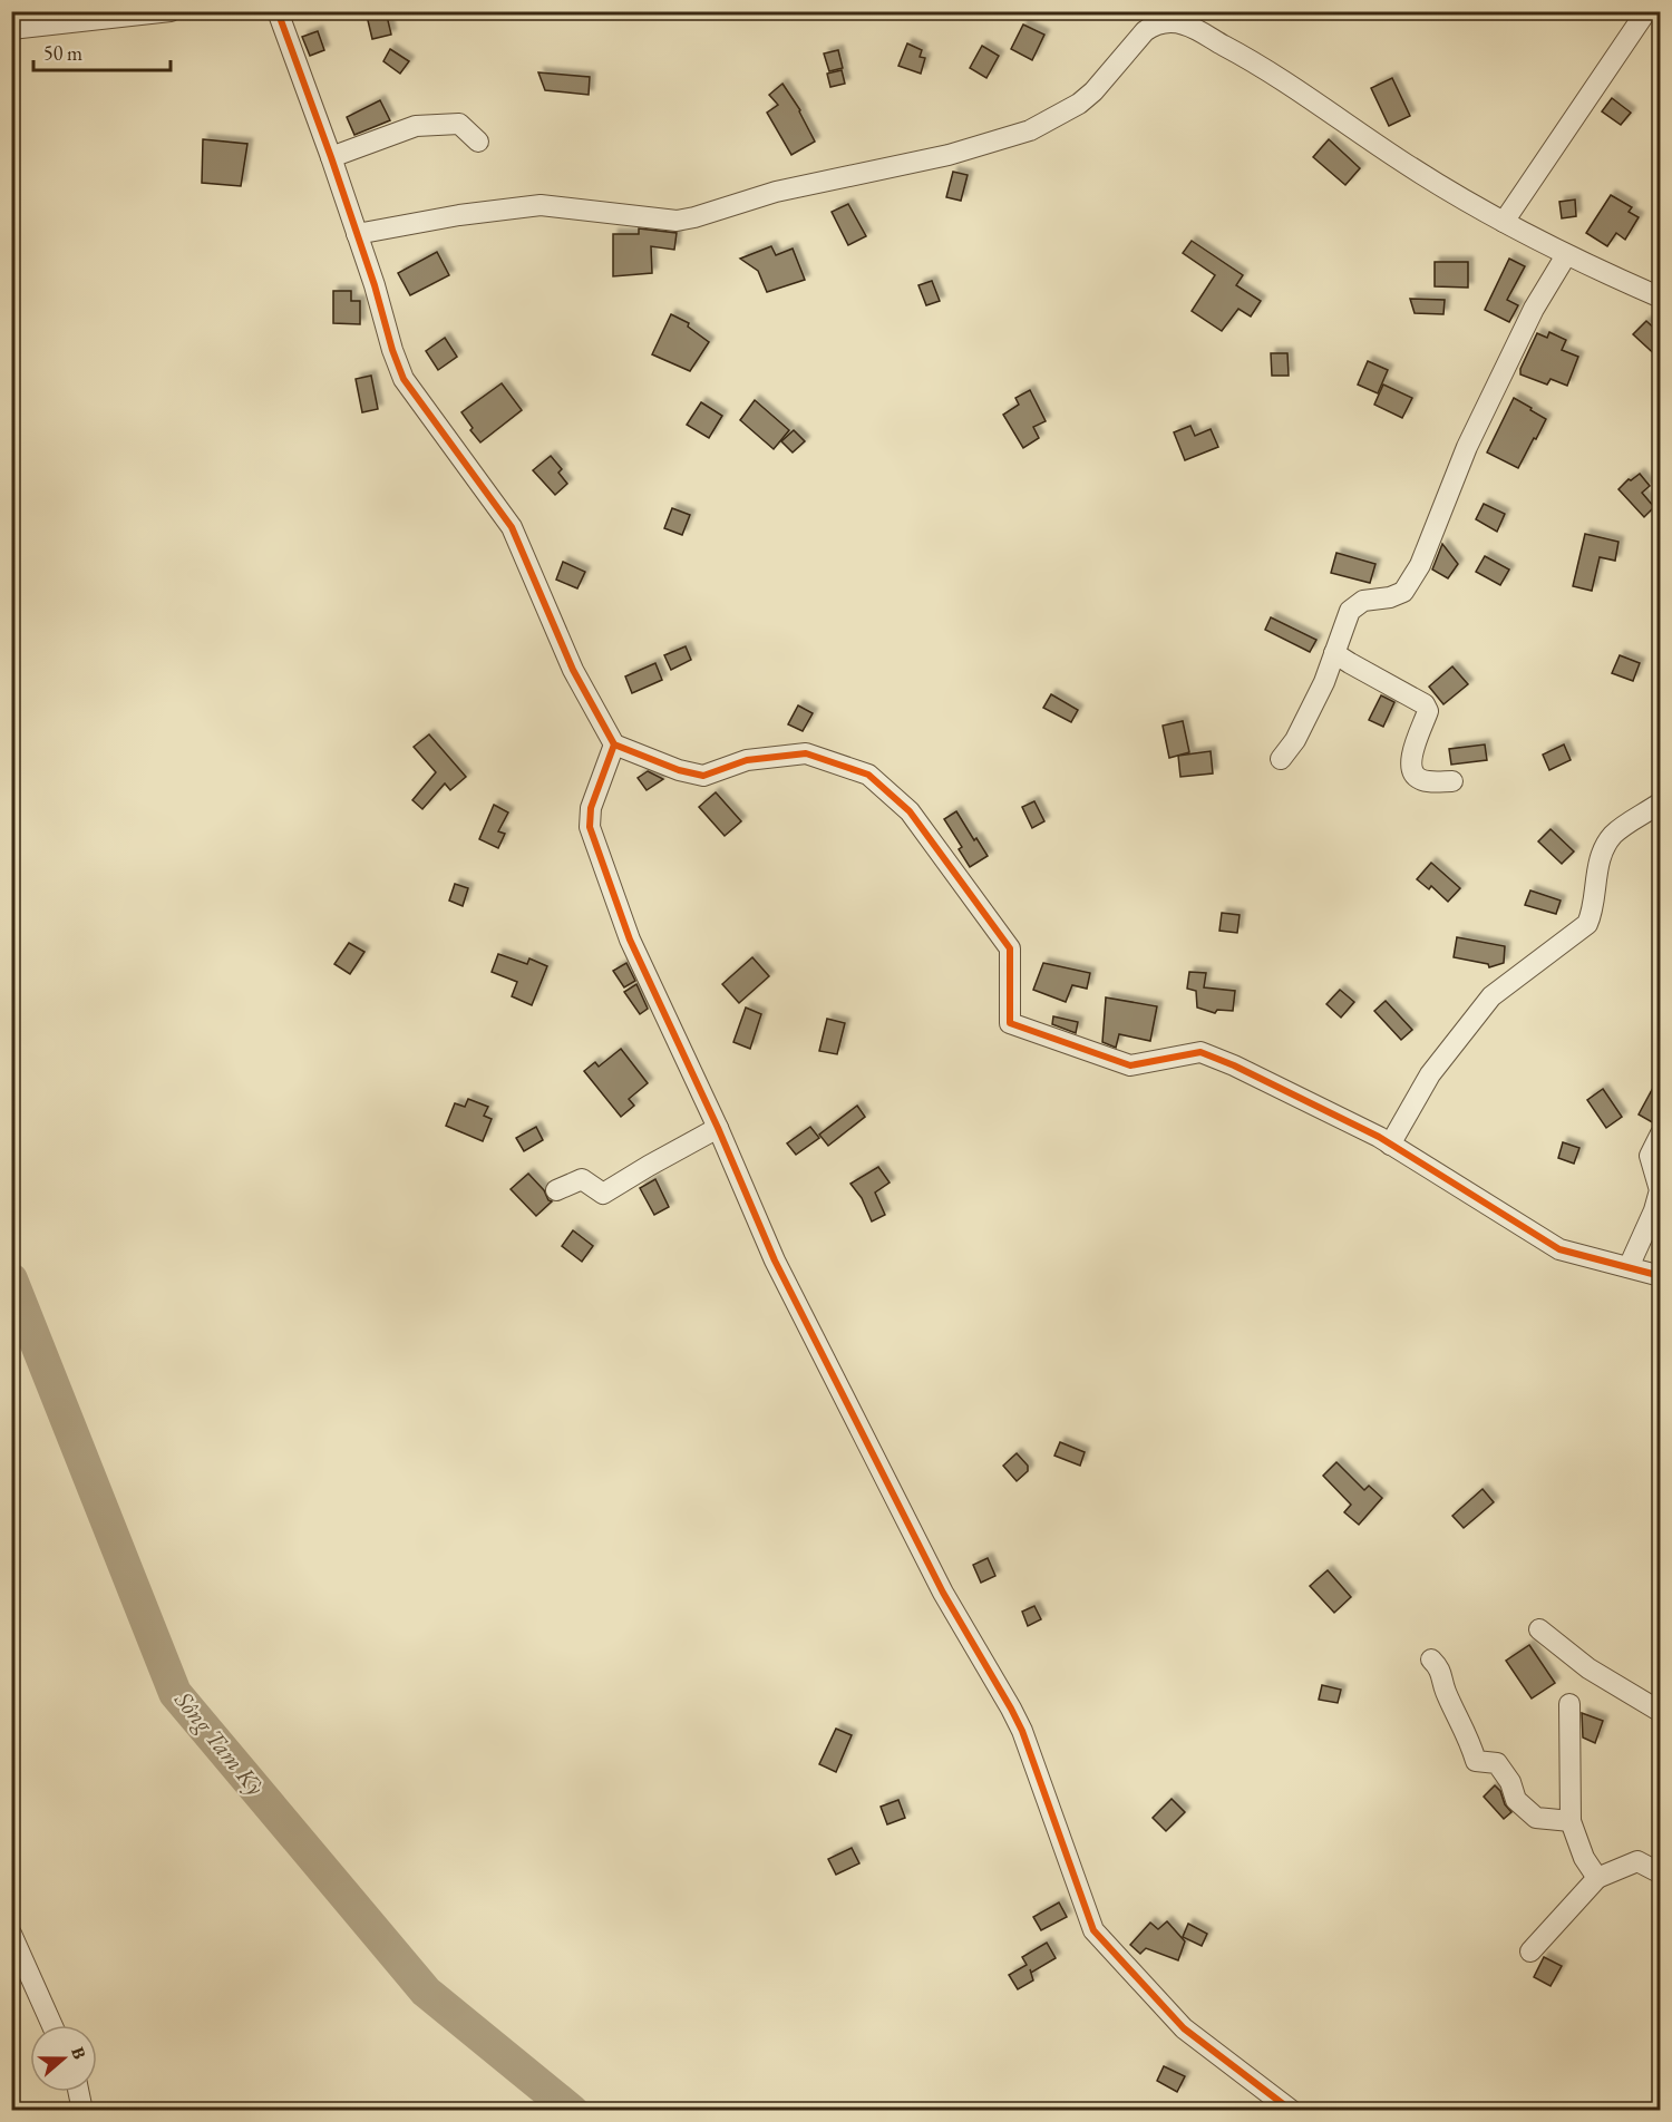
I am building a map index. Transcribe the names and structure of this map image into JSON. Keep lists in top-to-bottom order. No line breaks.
{"water":["Sông Tam Kỳ"],"scale_bar":"50 m","north":"right"}
